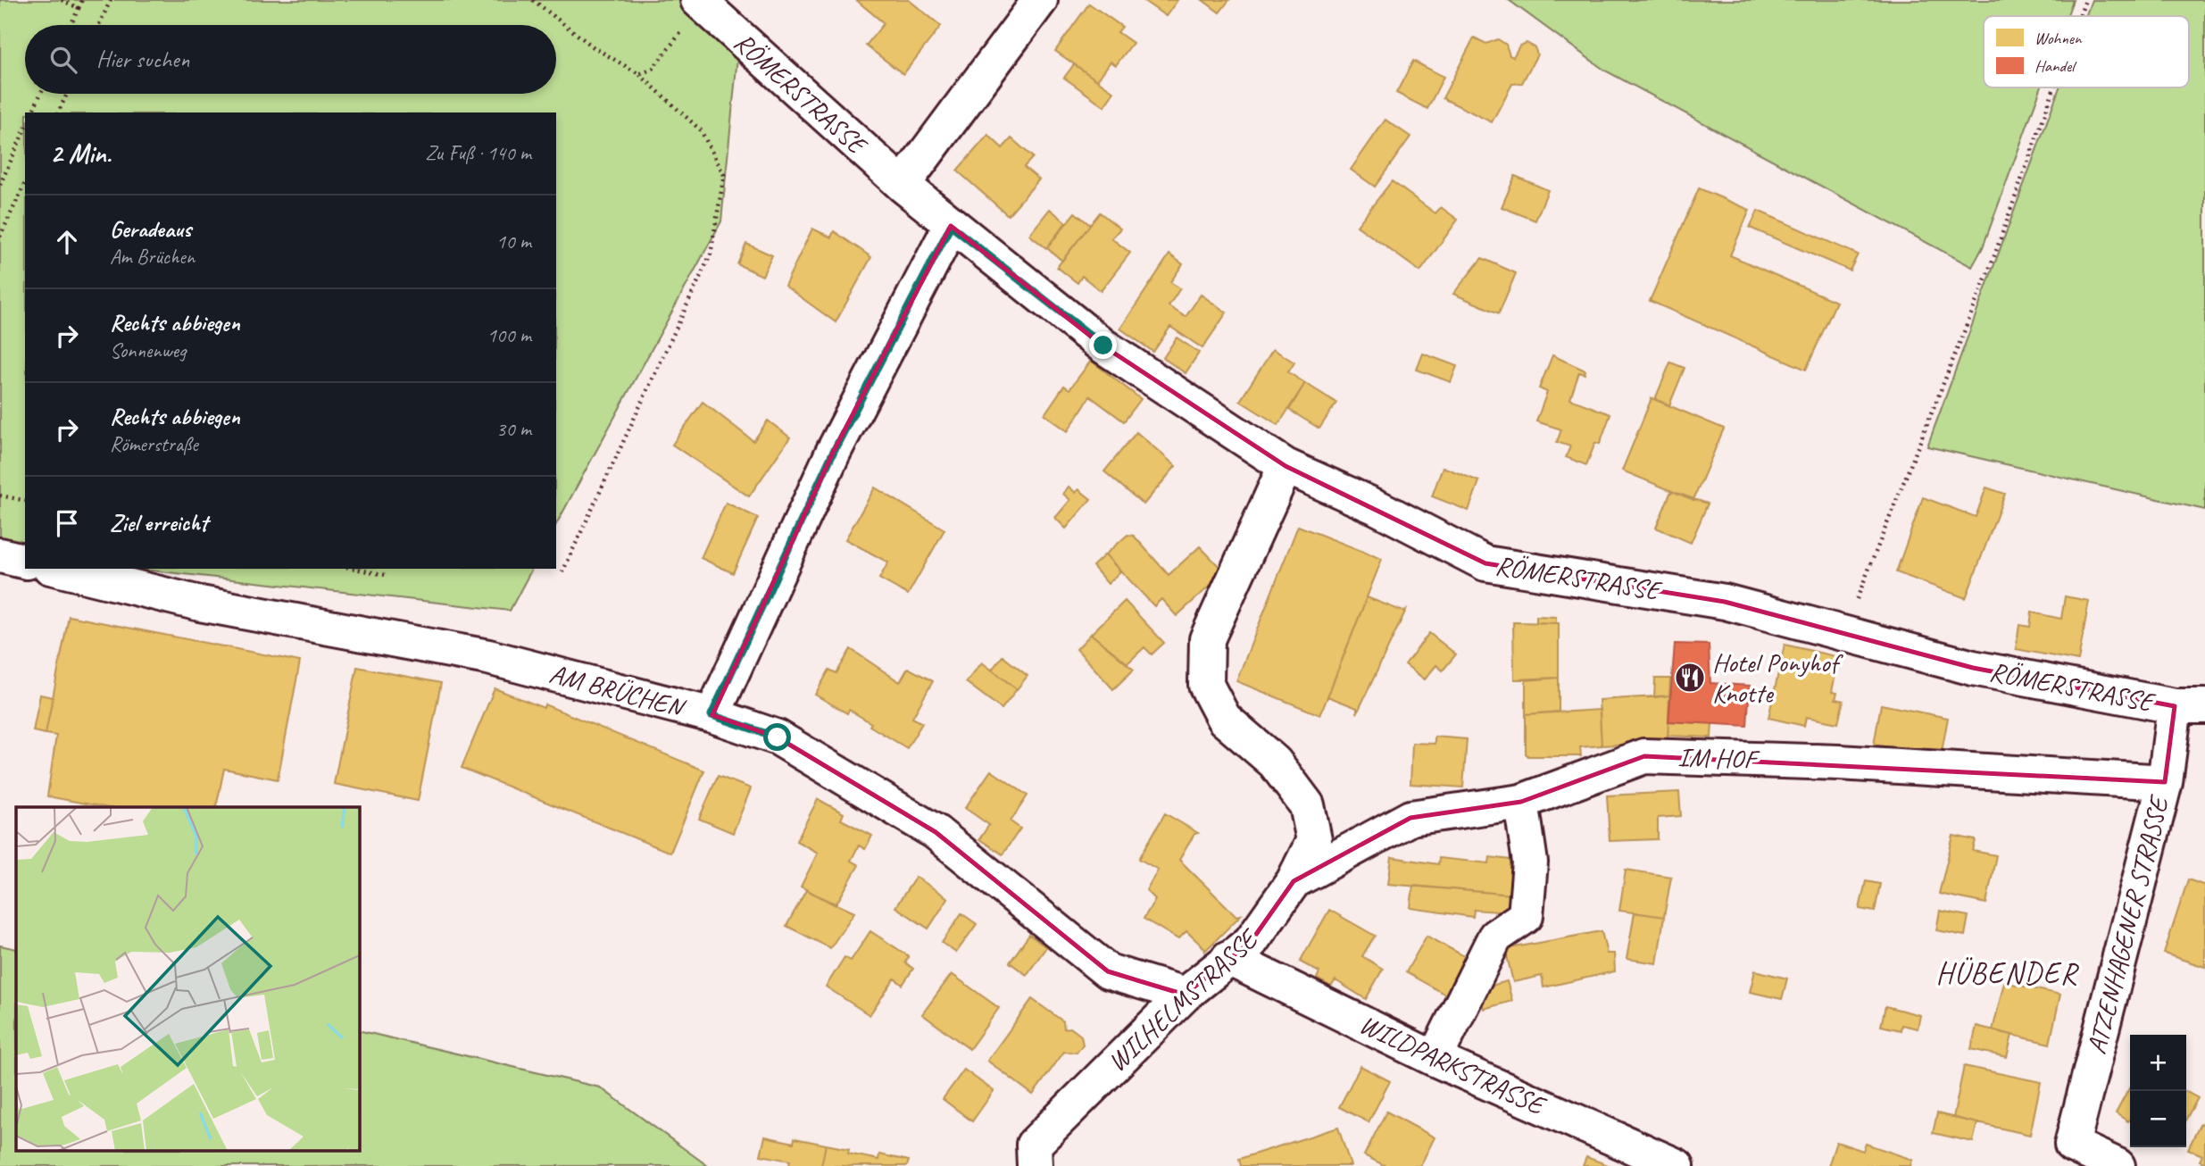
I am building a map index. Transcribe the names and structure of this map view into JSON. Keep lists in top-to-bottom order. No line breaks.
{"streets":{"street":["RÖMERSTRASSE","AM BRÜCHEN","IM HOF","ATZENHAGENER STRASSE","WILHELMSTRASSE","WILDPARKSTRASSE"]},"crossings":[["RÖMERSTRASSE","ATZENHAGENER STRASSE"],["RÖMERSTRASSE","WILHELMSTRASSE"],["AM BRÜCHEN","WILHELMSTRASSE"],["IM HOF","ATZENHAGENER STRASSE"],["IM HOF","WILHELMSTRASSE"],["WILHELMSTRASSE","WILDPARKSTRASSE"]],"districts":["HÜBENDER"],"places":{"restaurant":["Hotel Ponyhof Knotte"]},"legend":["Wohnen","Handel"],"page":{"search":"Hier suchen","heading":["2 Min.","Zu Fuß · 140 m"],"list":[["Geradeaus","Am Brüchen","10 m"],["Rechts abbiegen","Sonnenweg","100 m"],["Rechts abbiegen","Römerstraße","30 m"],"Ziel erreicht"],"map_buttons":["+","−"]}}
